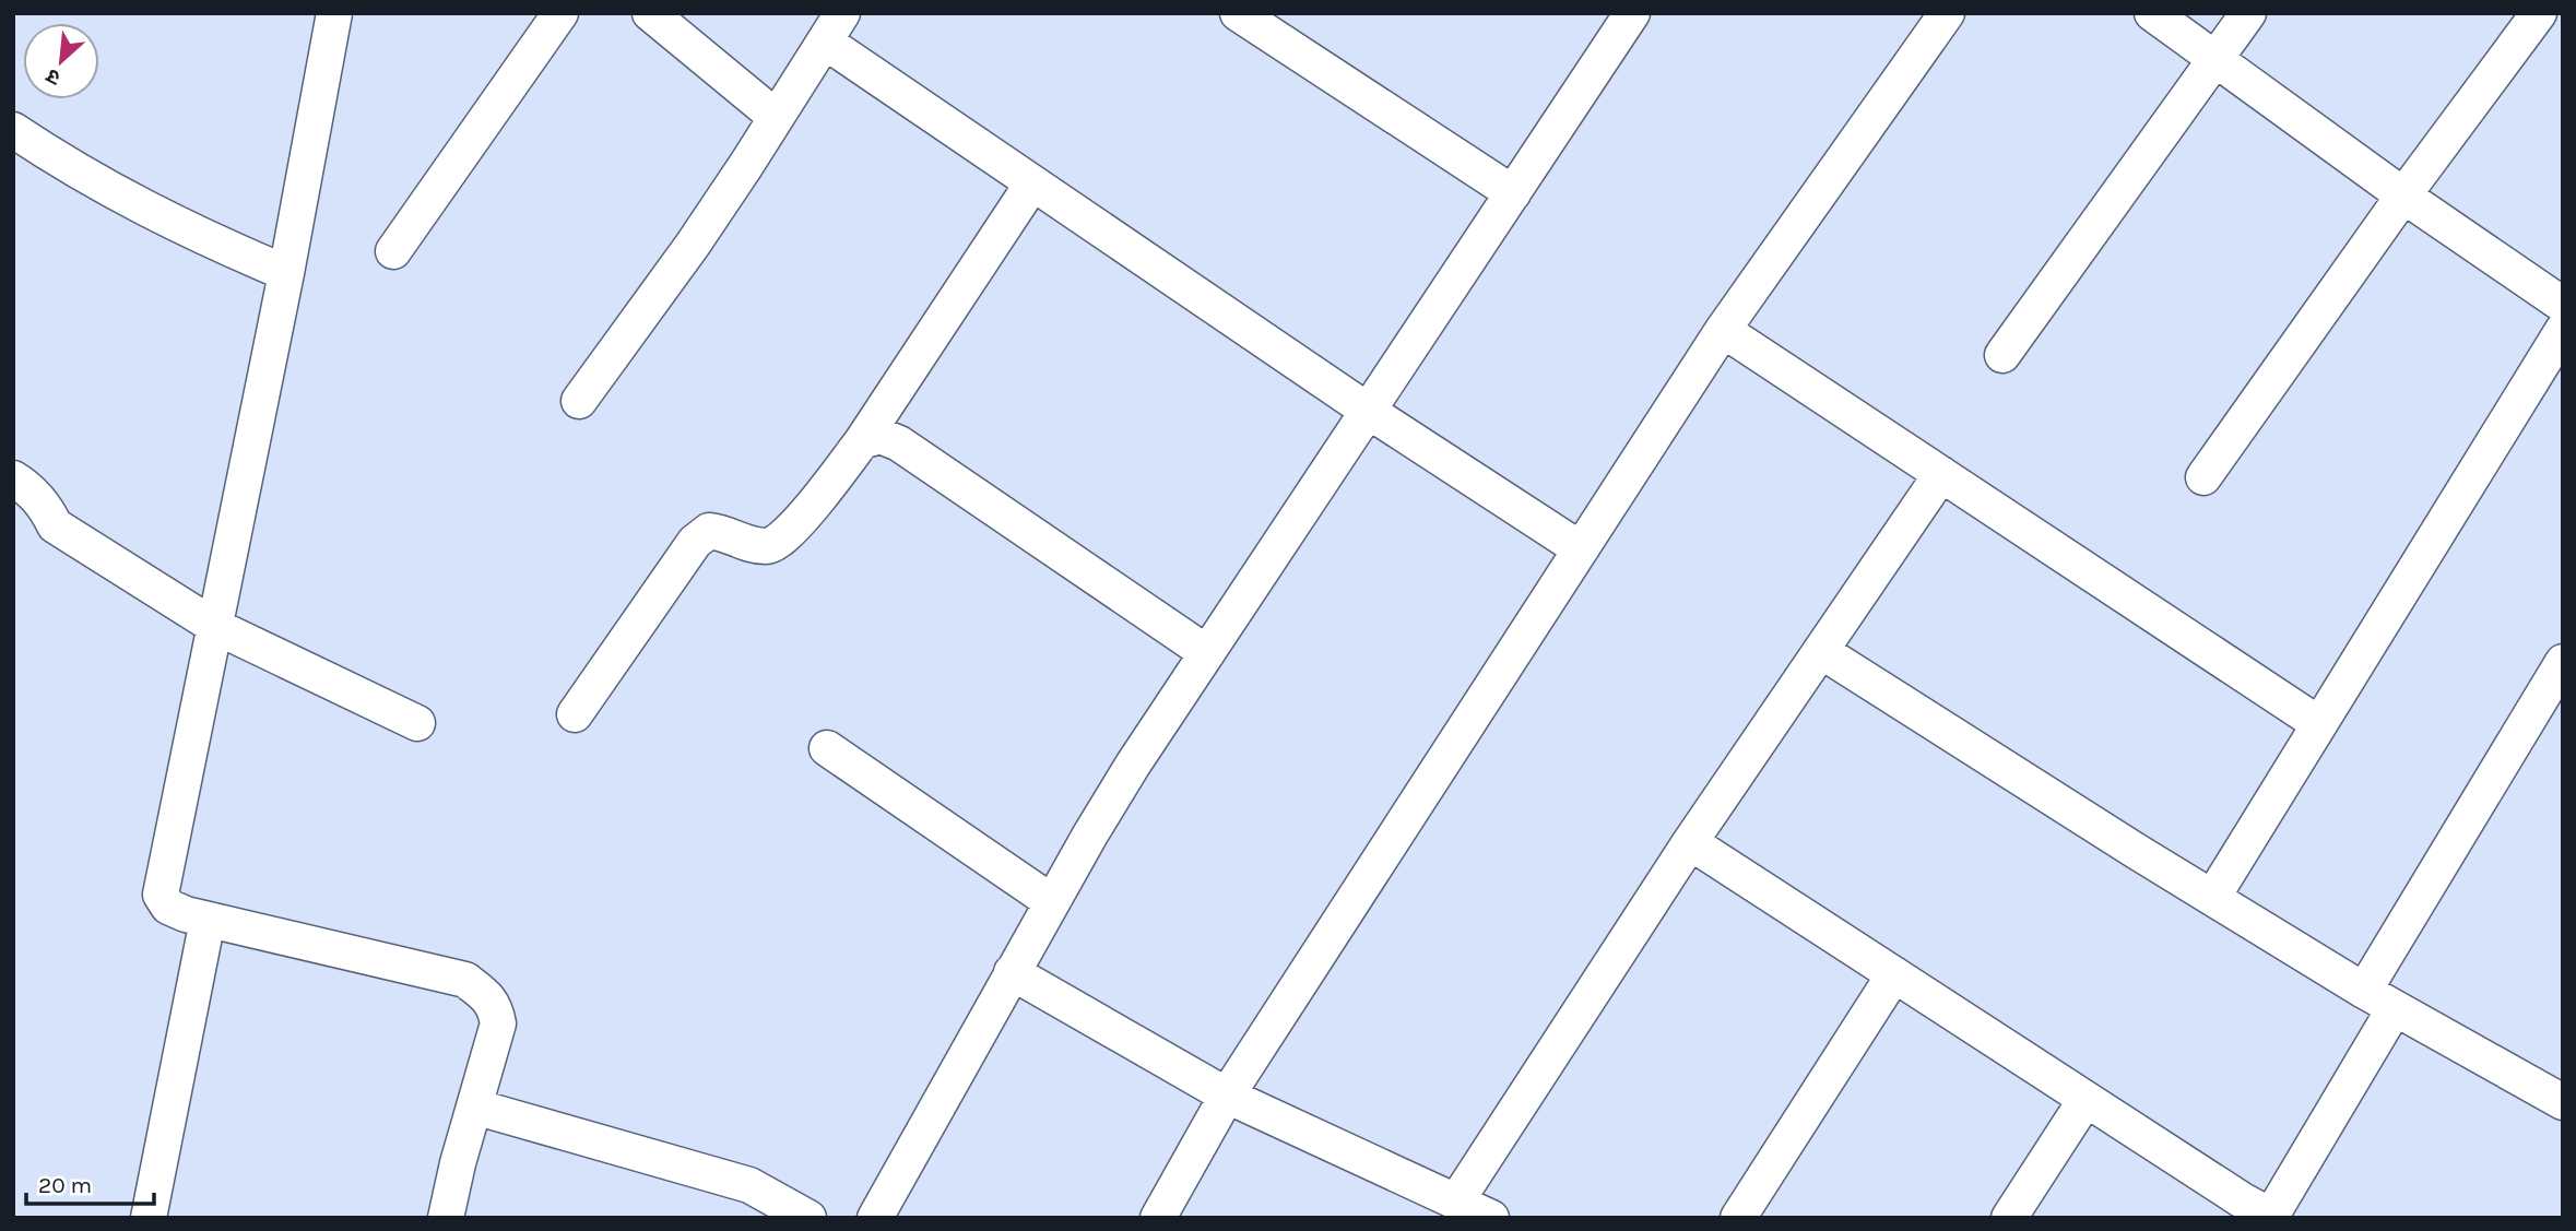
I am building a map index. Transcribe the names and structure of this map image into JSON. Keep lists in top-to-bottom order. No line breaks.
{"scale_bar":"20 m","north":"bottom left"}
